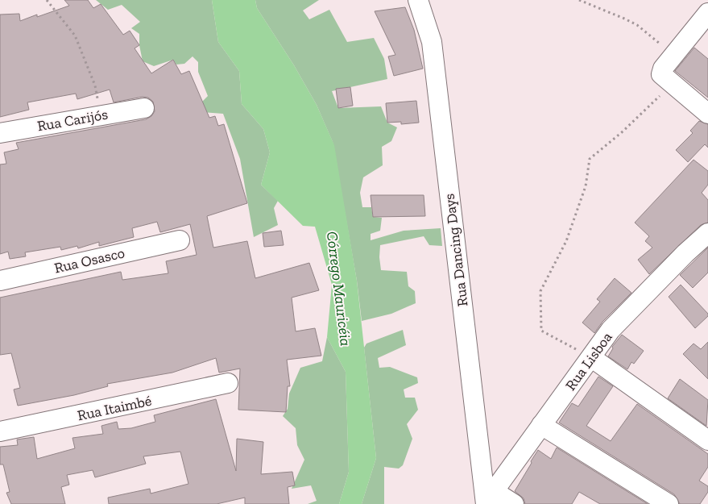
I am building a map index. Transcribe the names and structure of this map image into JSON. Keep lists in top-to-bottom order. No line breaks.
{"streets":{"street":["Rua Carijós","Rua Dancing Days","Rua Osasco","Rua Lisboa","Rua Itaimbé"]},"crossings":[["Rua Dancing Days","Rua Lisboa"]],"water":["Córrego Mauricéia"]}
